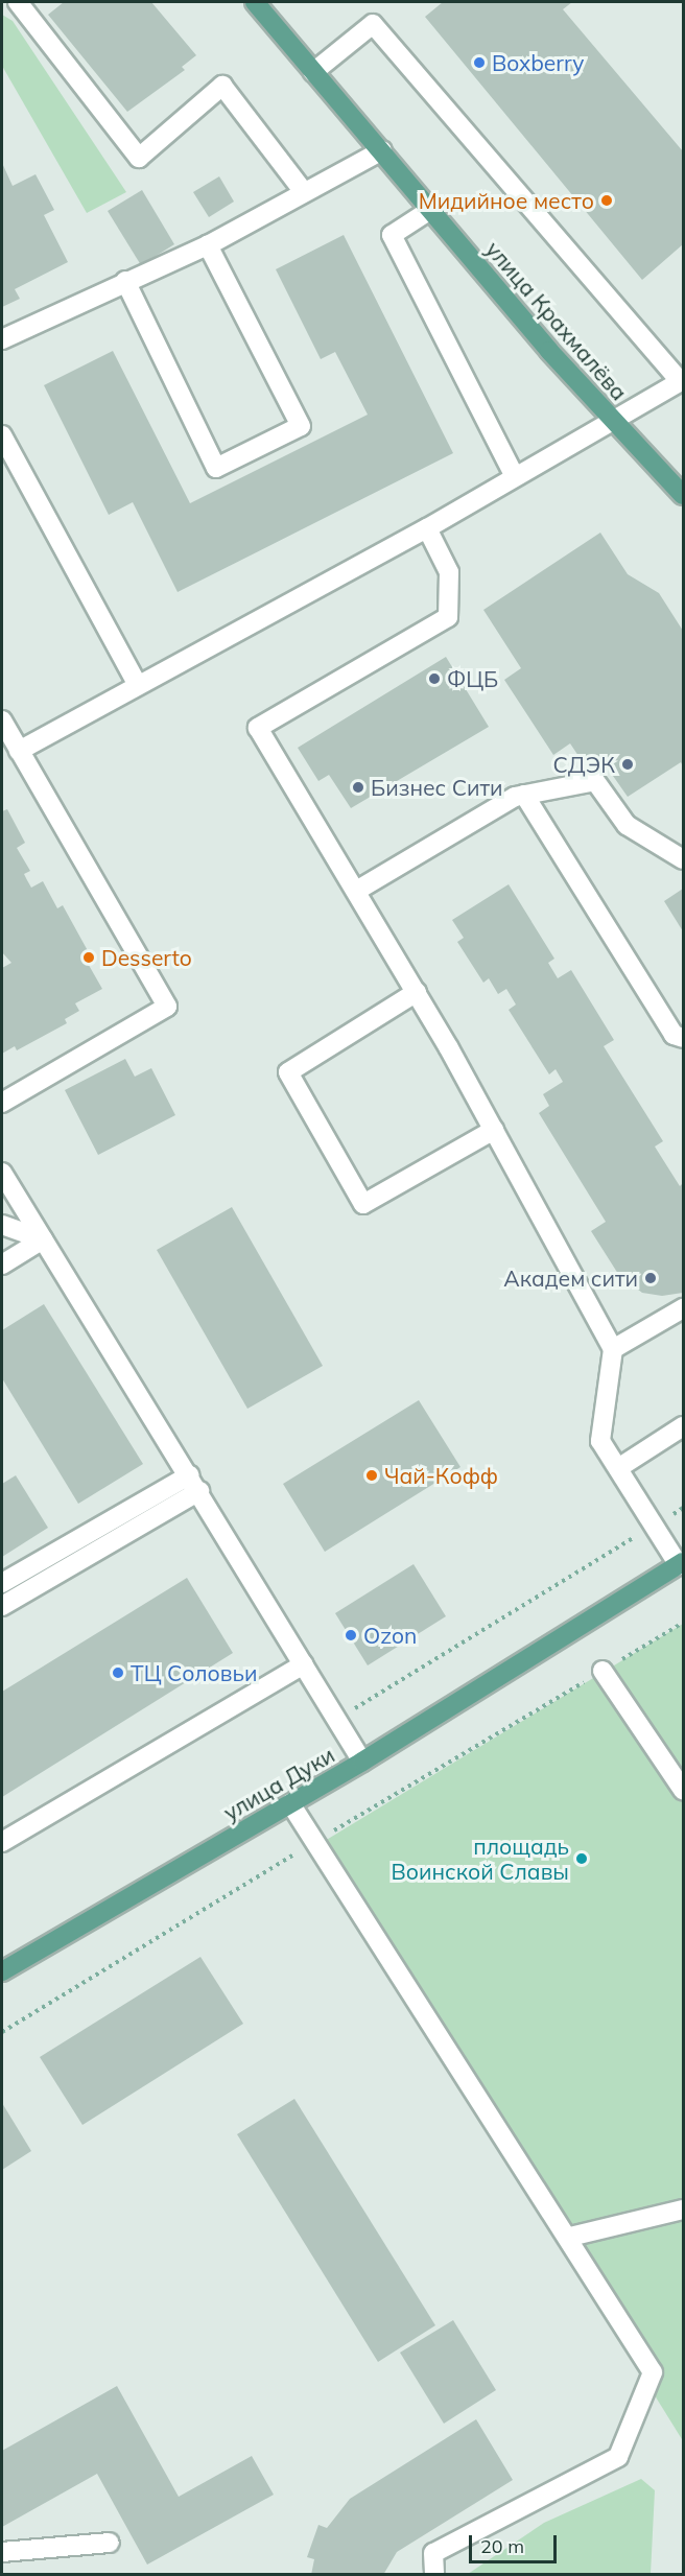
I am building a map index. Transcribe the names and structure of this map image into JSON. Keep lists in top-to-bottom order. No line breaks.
{"streets":{"main road":["улица Крахмалёва","улица Дуки"]},"places":["Boxberry","Мидийное место","ФЦБ","СДЭК","Бизнес Сити","Desserto","Академ сити","Чай-Кофф","Ozon","ТЦ Соловьи","площадь Воинской Славы"],"scale_bar":"20 m"}
